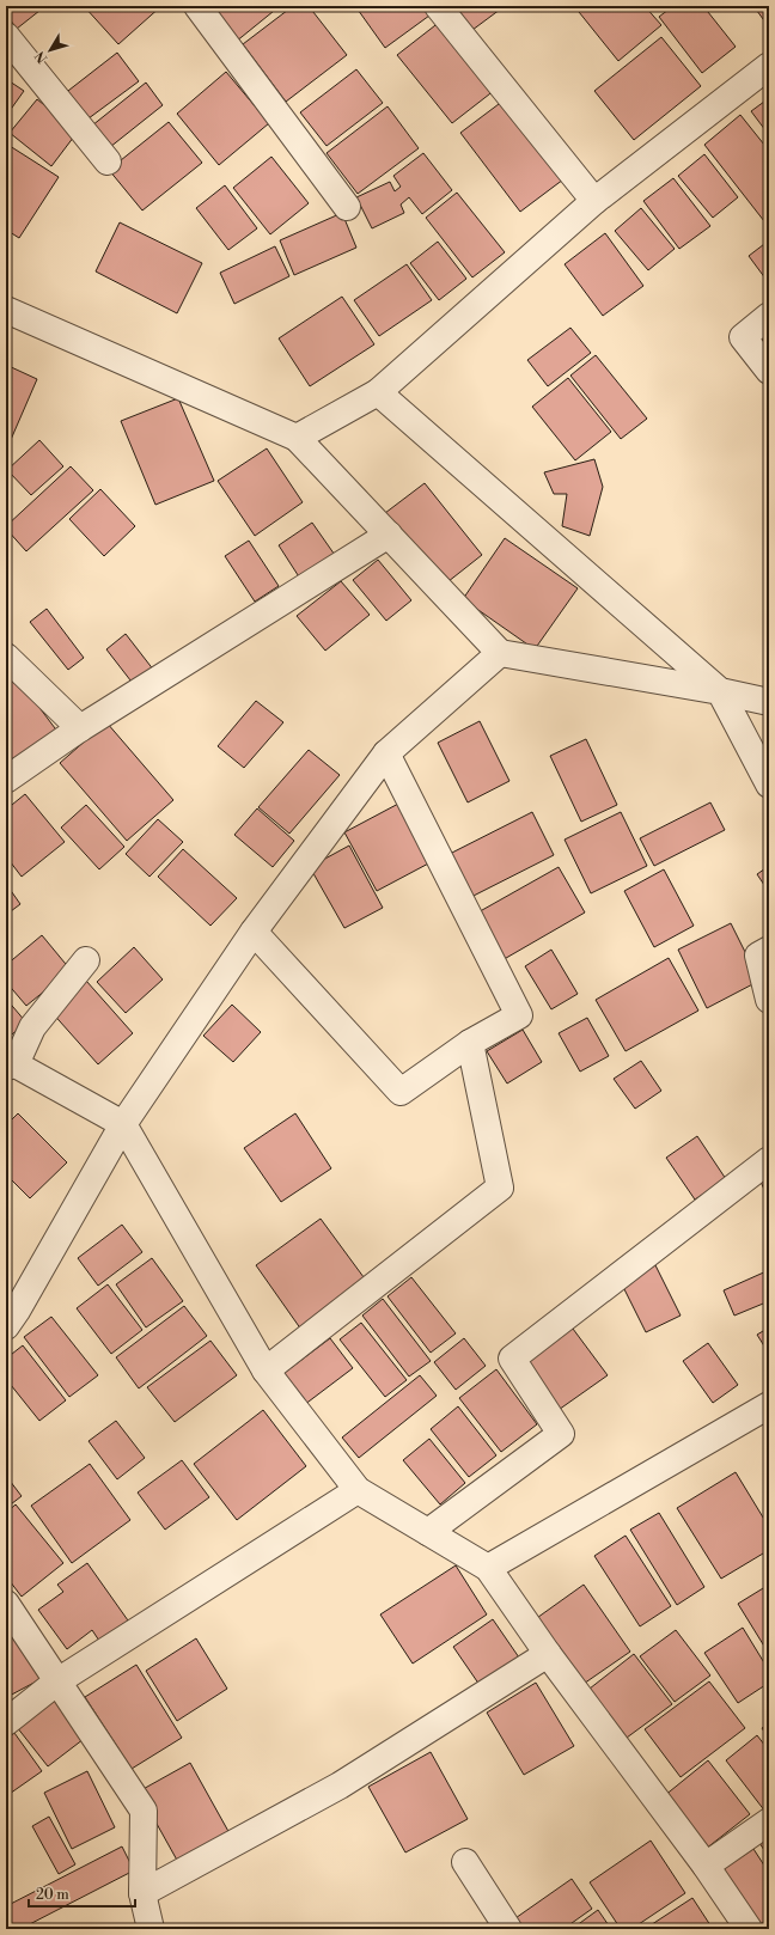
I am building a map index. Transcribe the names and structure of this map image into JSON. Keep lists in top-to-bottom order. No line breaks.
{"scale_bar":"20 m","north":"bottom left"}
